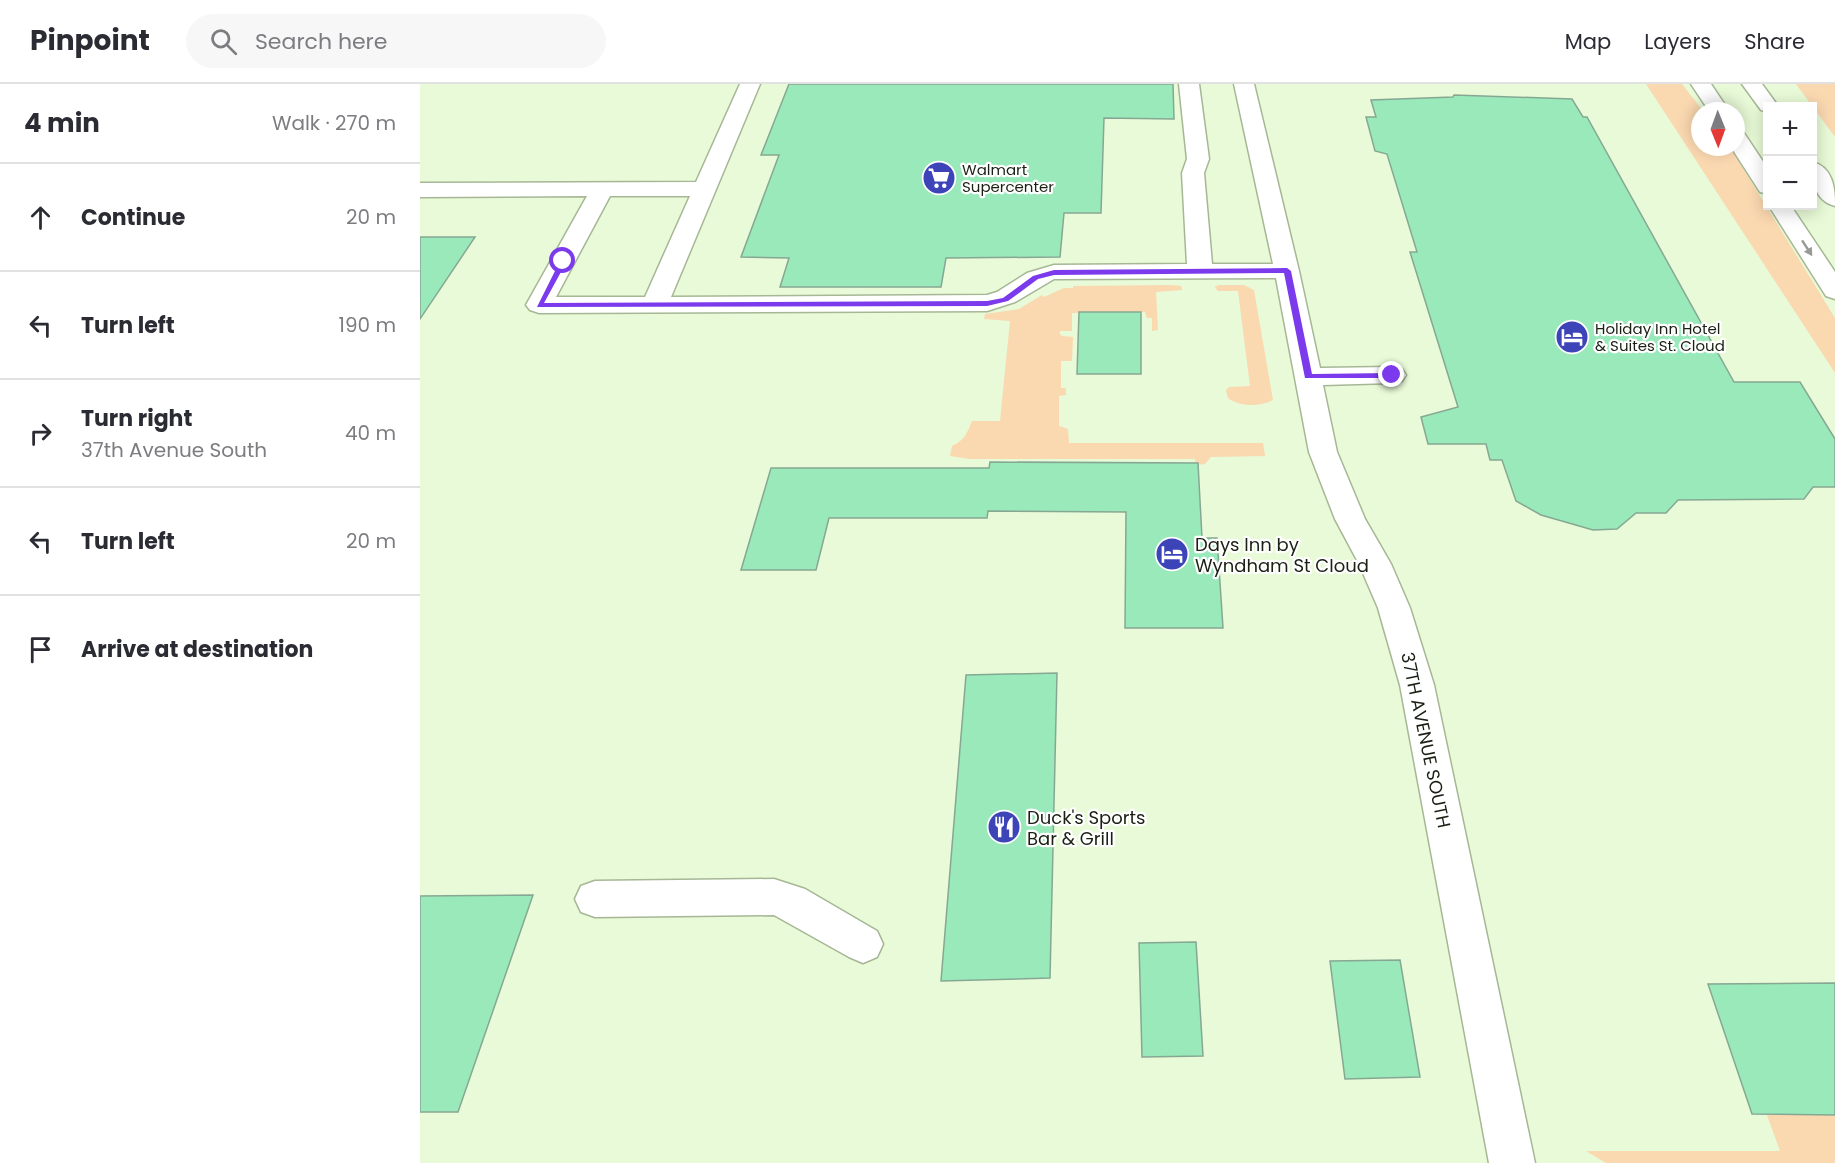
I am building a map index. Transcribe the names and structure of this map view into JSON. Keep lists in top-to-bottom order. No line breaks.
{"streets":{"main road":["37TH AVENUE SOUTH"]},"places":{"supermarket":["Walmart Supercenter"],"hotel":["Holiday Inn Hotel & Suites St. Cloud","Days Inn by Wyndham St Cloud"],"restaurant":["Duck's Sports Bar & Grill"]},"north":"bottom","page":{"header":"Pinpoint","search":"Search here","nav":["Map","Layers","Share"],"heading":["4 min","Walk · 270 m"],"map_buttons":["+","−"],"list":[["Continue","20 m"],["Turn left","190 m"],["Turn right","37th Avenue South","40 m"],["Turn left","20 m"],"Arrive at destination"]}}
